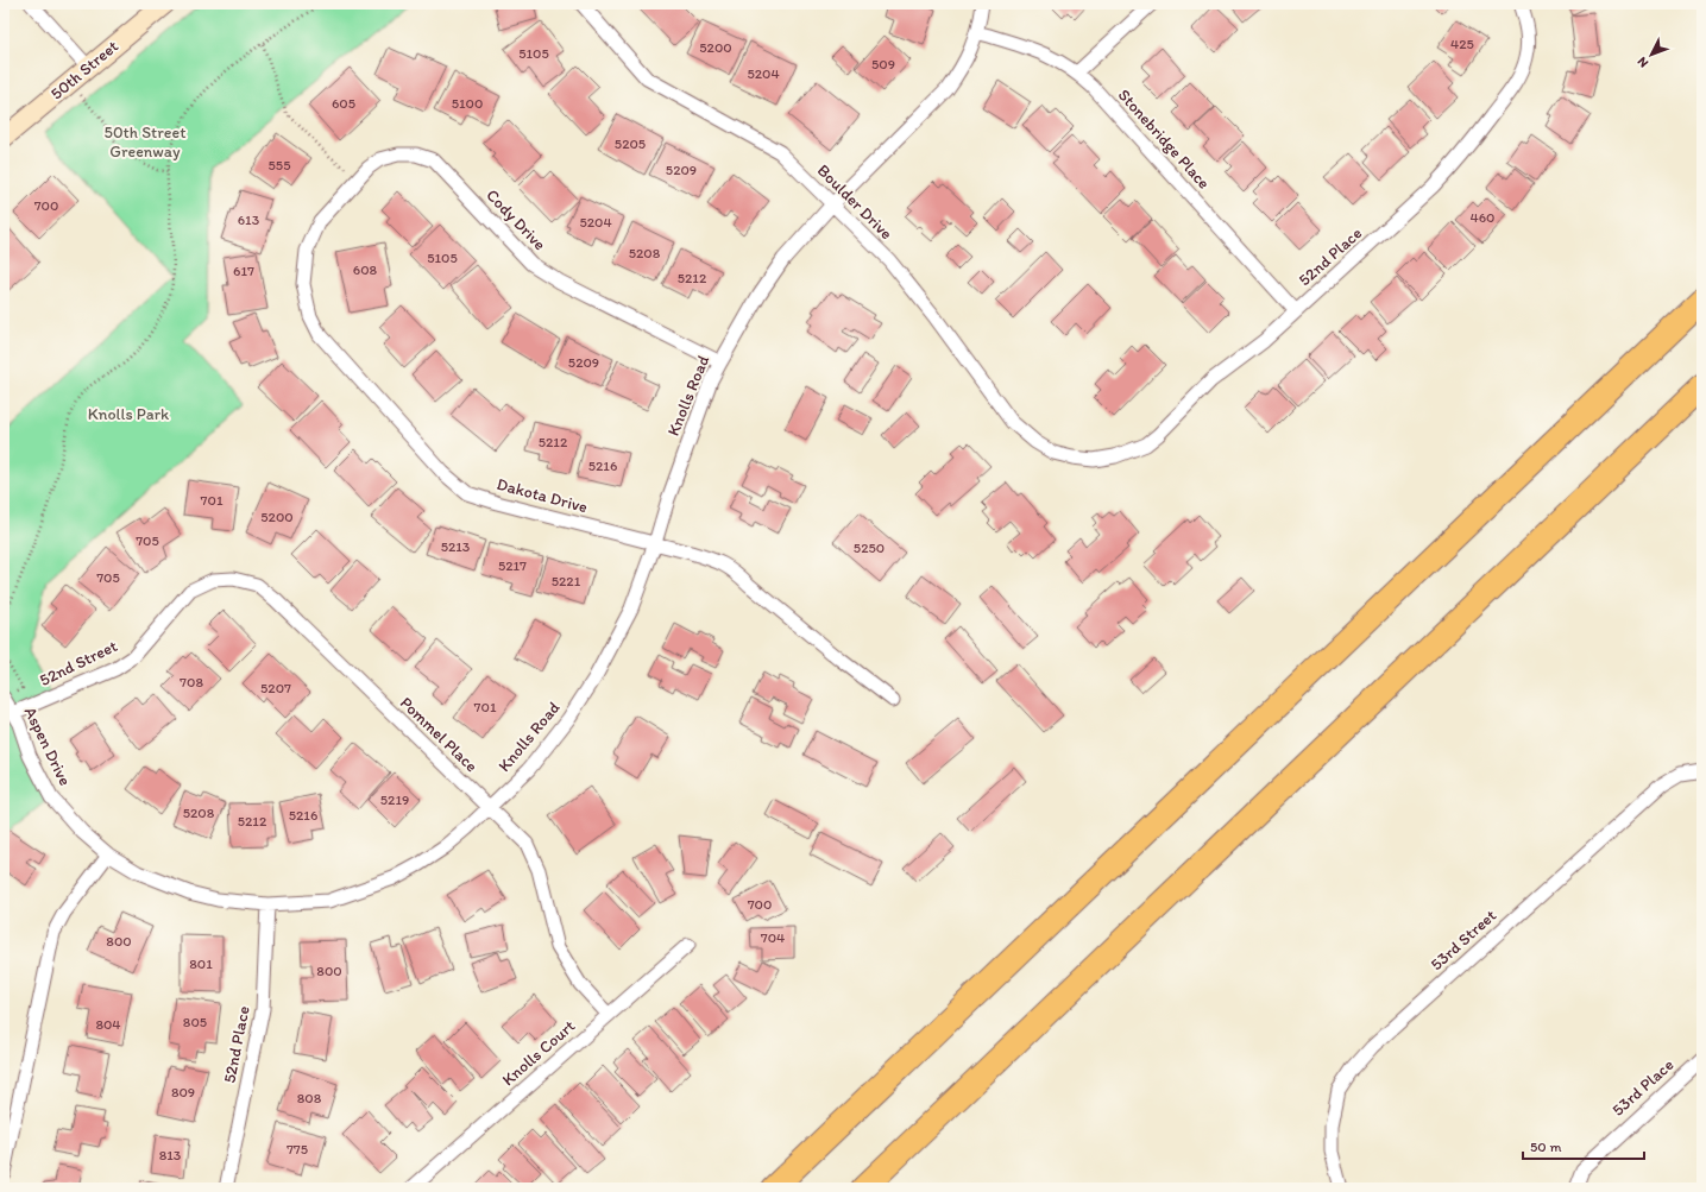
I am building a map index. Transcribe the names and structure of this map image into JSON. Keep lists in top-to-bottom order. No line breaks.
{"streets":{"main road":["50th Street"],"street":["Stonebridge Place","Boulder Drive","Cody Drive","52nd Place","Knolls Road","Dakota Drive","52nd Street","Pommel Place","Aspen Drive","53rd Street","Knolls Court","53rd Place"]},"crossings":[["Stonebridge Place","52nd Place"],["Stonebridge Place","Knolls Road"],["Boulder Drive","52nd Place"],["Boulder Drive","Knolls Road"],["Cody Drive","Knolls Road"],["Cody Drive","Dakota Drive"],["52nd Place","Aspen Drive"],["Knolls Road","Dakota Drive"],["Knolls Road","Pommel Place"],["Knolls Road","Aspen Drive"],["52nd Street","Pommel Place"],["52nd Street","Aspen Drive"],["Pommel Place","Aspen Drive"],["Pommel Place","Knolls Court"]],"parks":["50th Street Greenway","Knolls Park"],"house_numbers":["425","5200","5105","509","5204","605","5100","5205","555","5209","700","460","613","5204","5208","5105","608","617","5212","5209","5212","5216","701","5200","705","5213","5250","5217","705","5221","708","5207","701","5219","5208","5216","5212","700","704","800","801","800","805","804","809","808","775","813"],"scale_bar":"50 m","north":"bottom left"}
